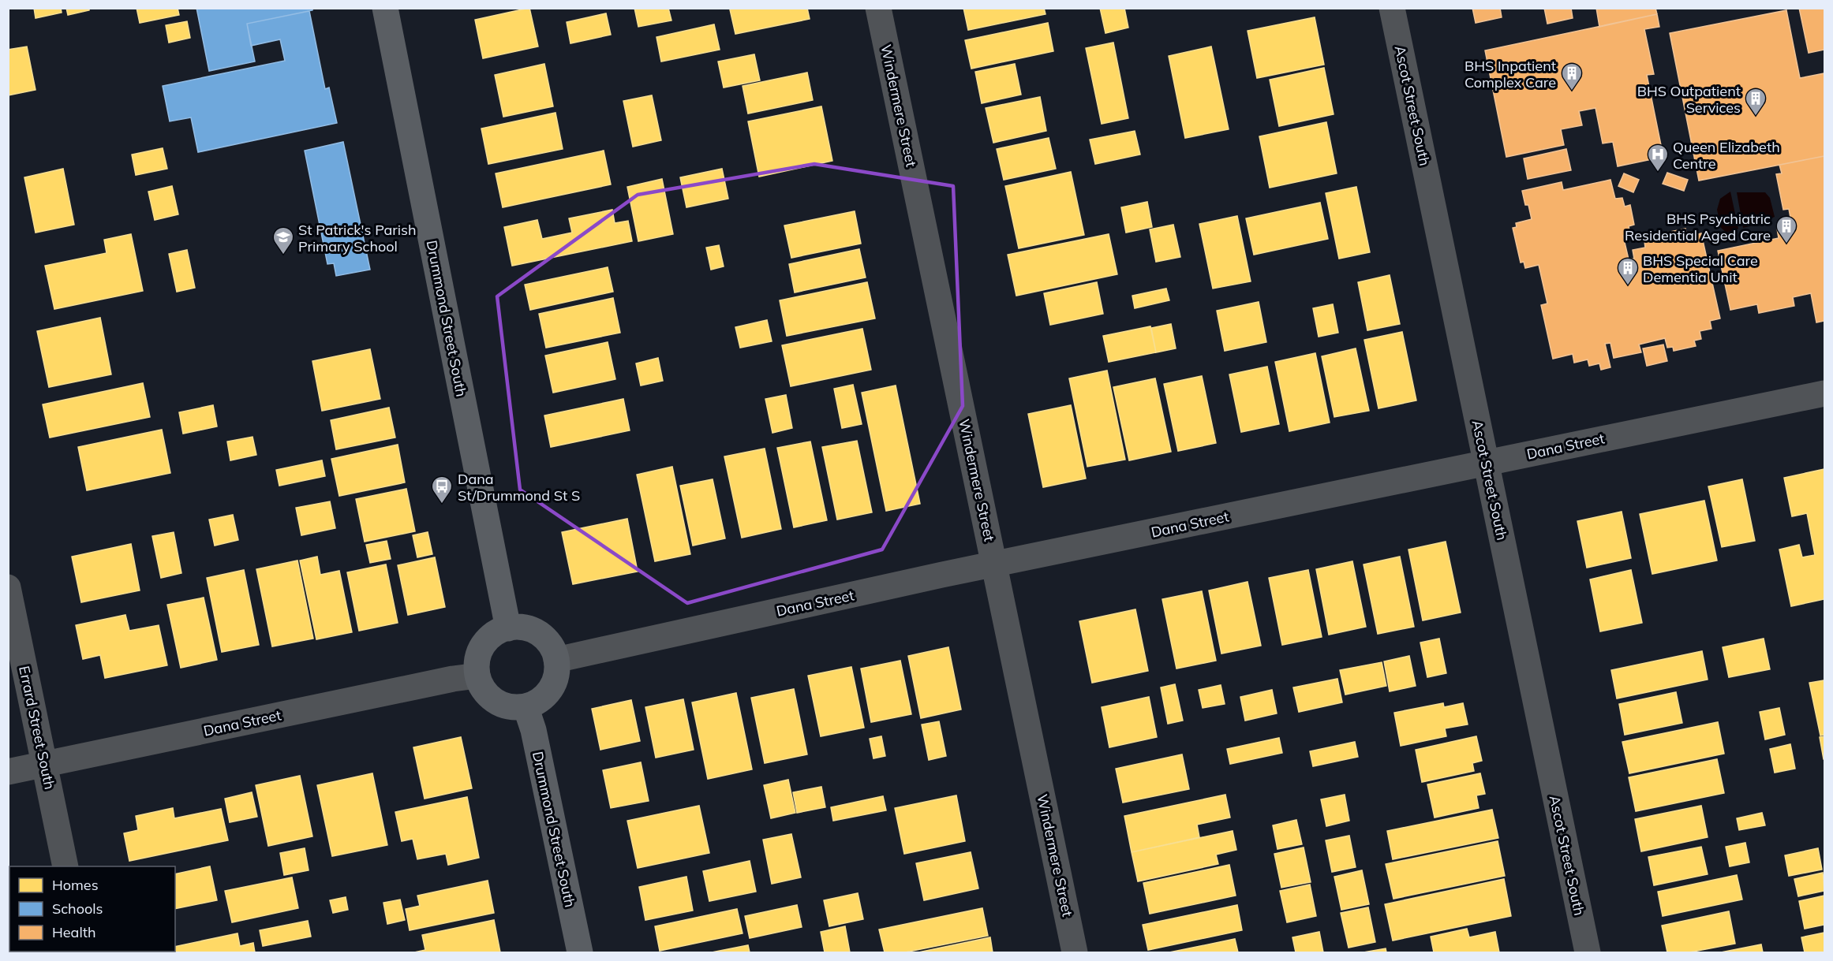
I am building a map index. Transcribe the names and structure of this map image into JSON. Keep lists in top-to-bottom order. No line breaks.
{"streets":{"main road":["Drummond Street South"],"street":["Windermere Street","Ascot Street South","Dana Street","Errard Street South"]},"crossings":[["Windermere Street","Dana Street"],["Ascot Street South","Dana Street"],["Drummond Street South","Dana Street"],["Dana Street","Errard Street South"]],"places":{"building":["BHS Inpatient Complex Care","BHS Outpatient Services","BHS Psychiatric Residential Aged Care","BHS Special Care Dementia Unit"],"hospital":["Queen Elizabeth Centre"],"school or university":["St Patrick's Parish Primary School"],"bus stop":["Dana St/Drummond St S"]},"legend":["Homes","Schools","Health"]}
